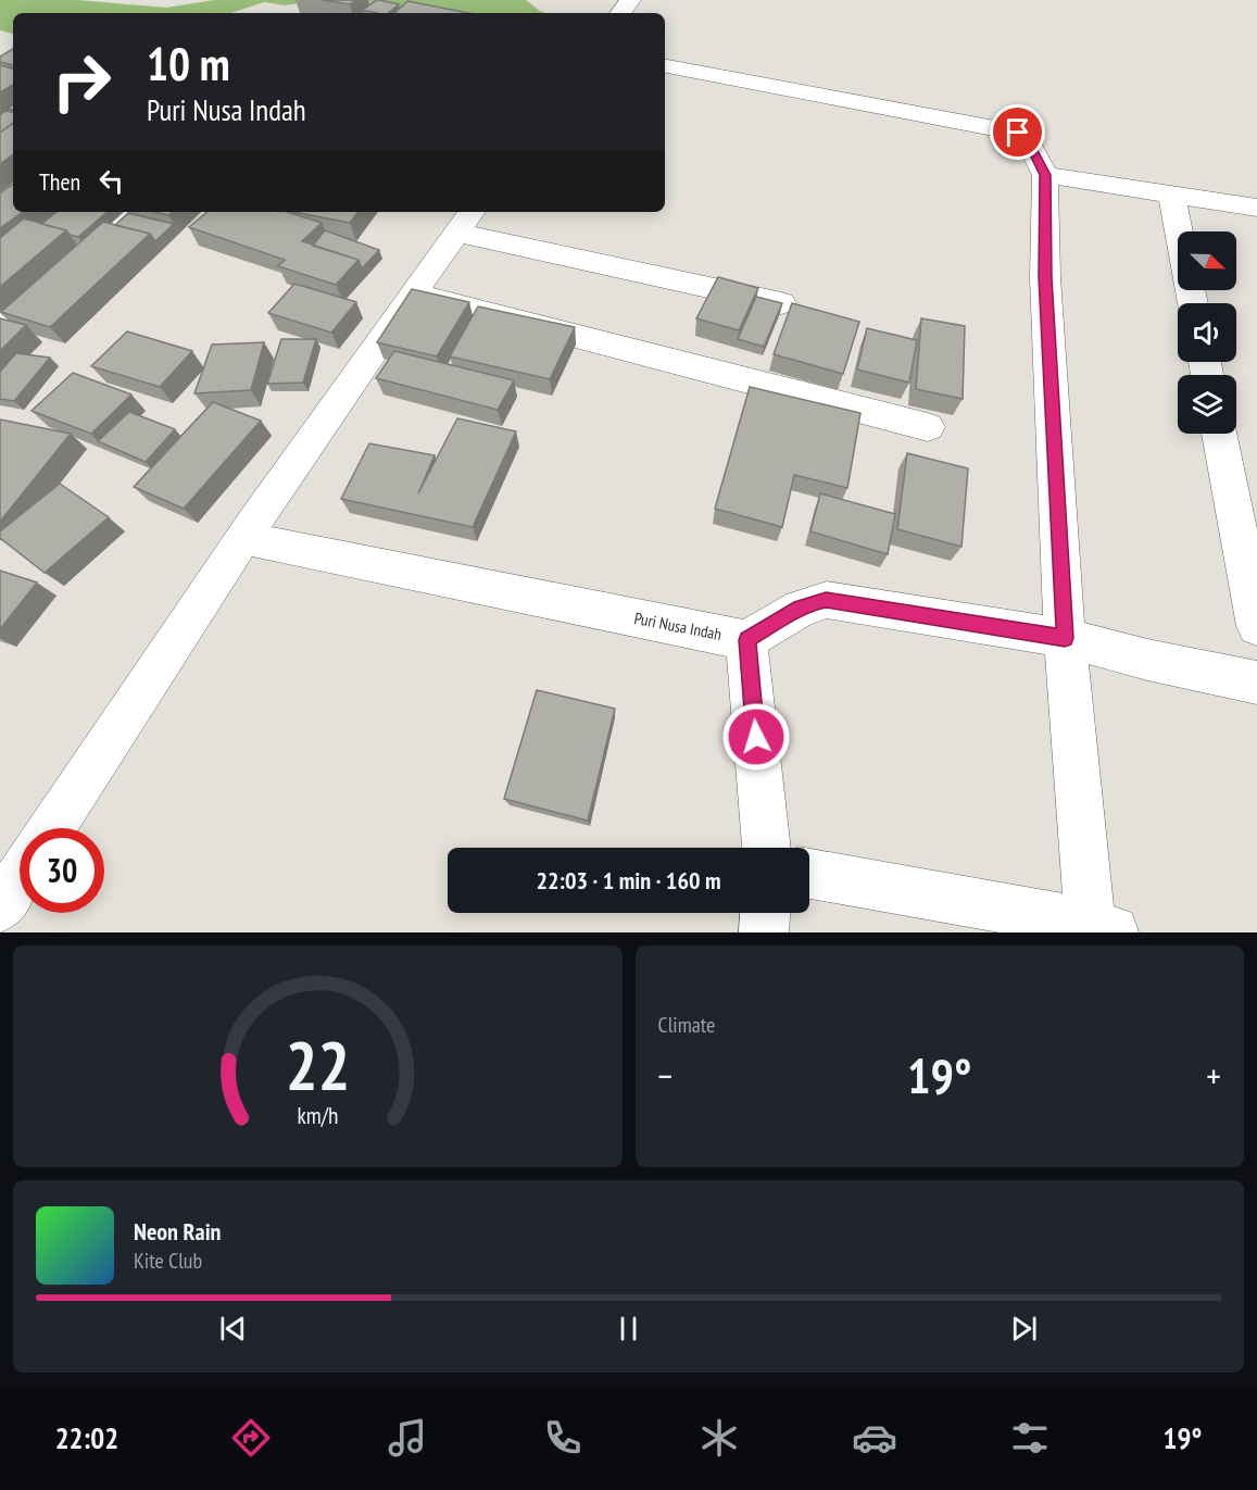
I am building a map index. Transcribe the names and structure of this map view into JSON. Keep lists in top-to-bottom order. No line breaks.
{"streets":{"street":["Puri Nusa Indah"]},"north":"bottom right","page":{"turn":["10 m","Puri Nusa Indah"],"then":"Then","limit":"30","trip":"22:03 · 1 min · 160 m","tile":"Climate","heat":["−","19°","+"],"song":["Neon Rain","Kite Club"],"tabs":["22:02","19°"],"gauge":["22","km/h"]}}
